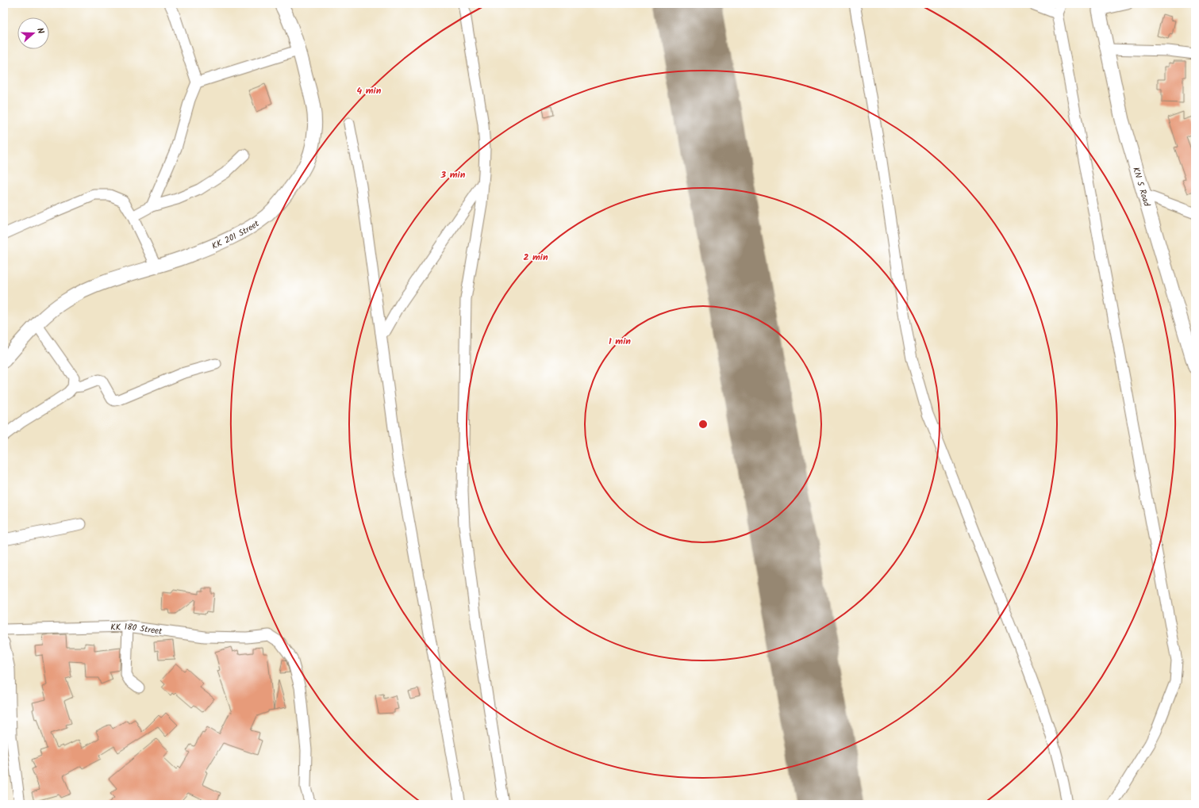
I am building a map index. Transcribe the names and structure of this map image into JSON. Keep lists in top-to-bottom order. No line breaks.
{"streets":{"main road":["KN 5 Road","KK 201 Street"],"street":["KK 180 Street"]},"north":"right","rings":["4 min","3 min","2 min","1 min"]}
